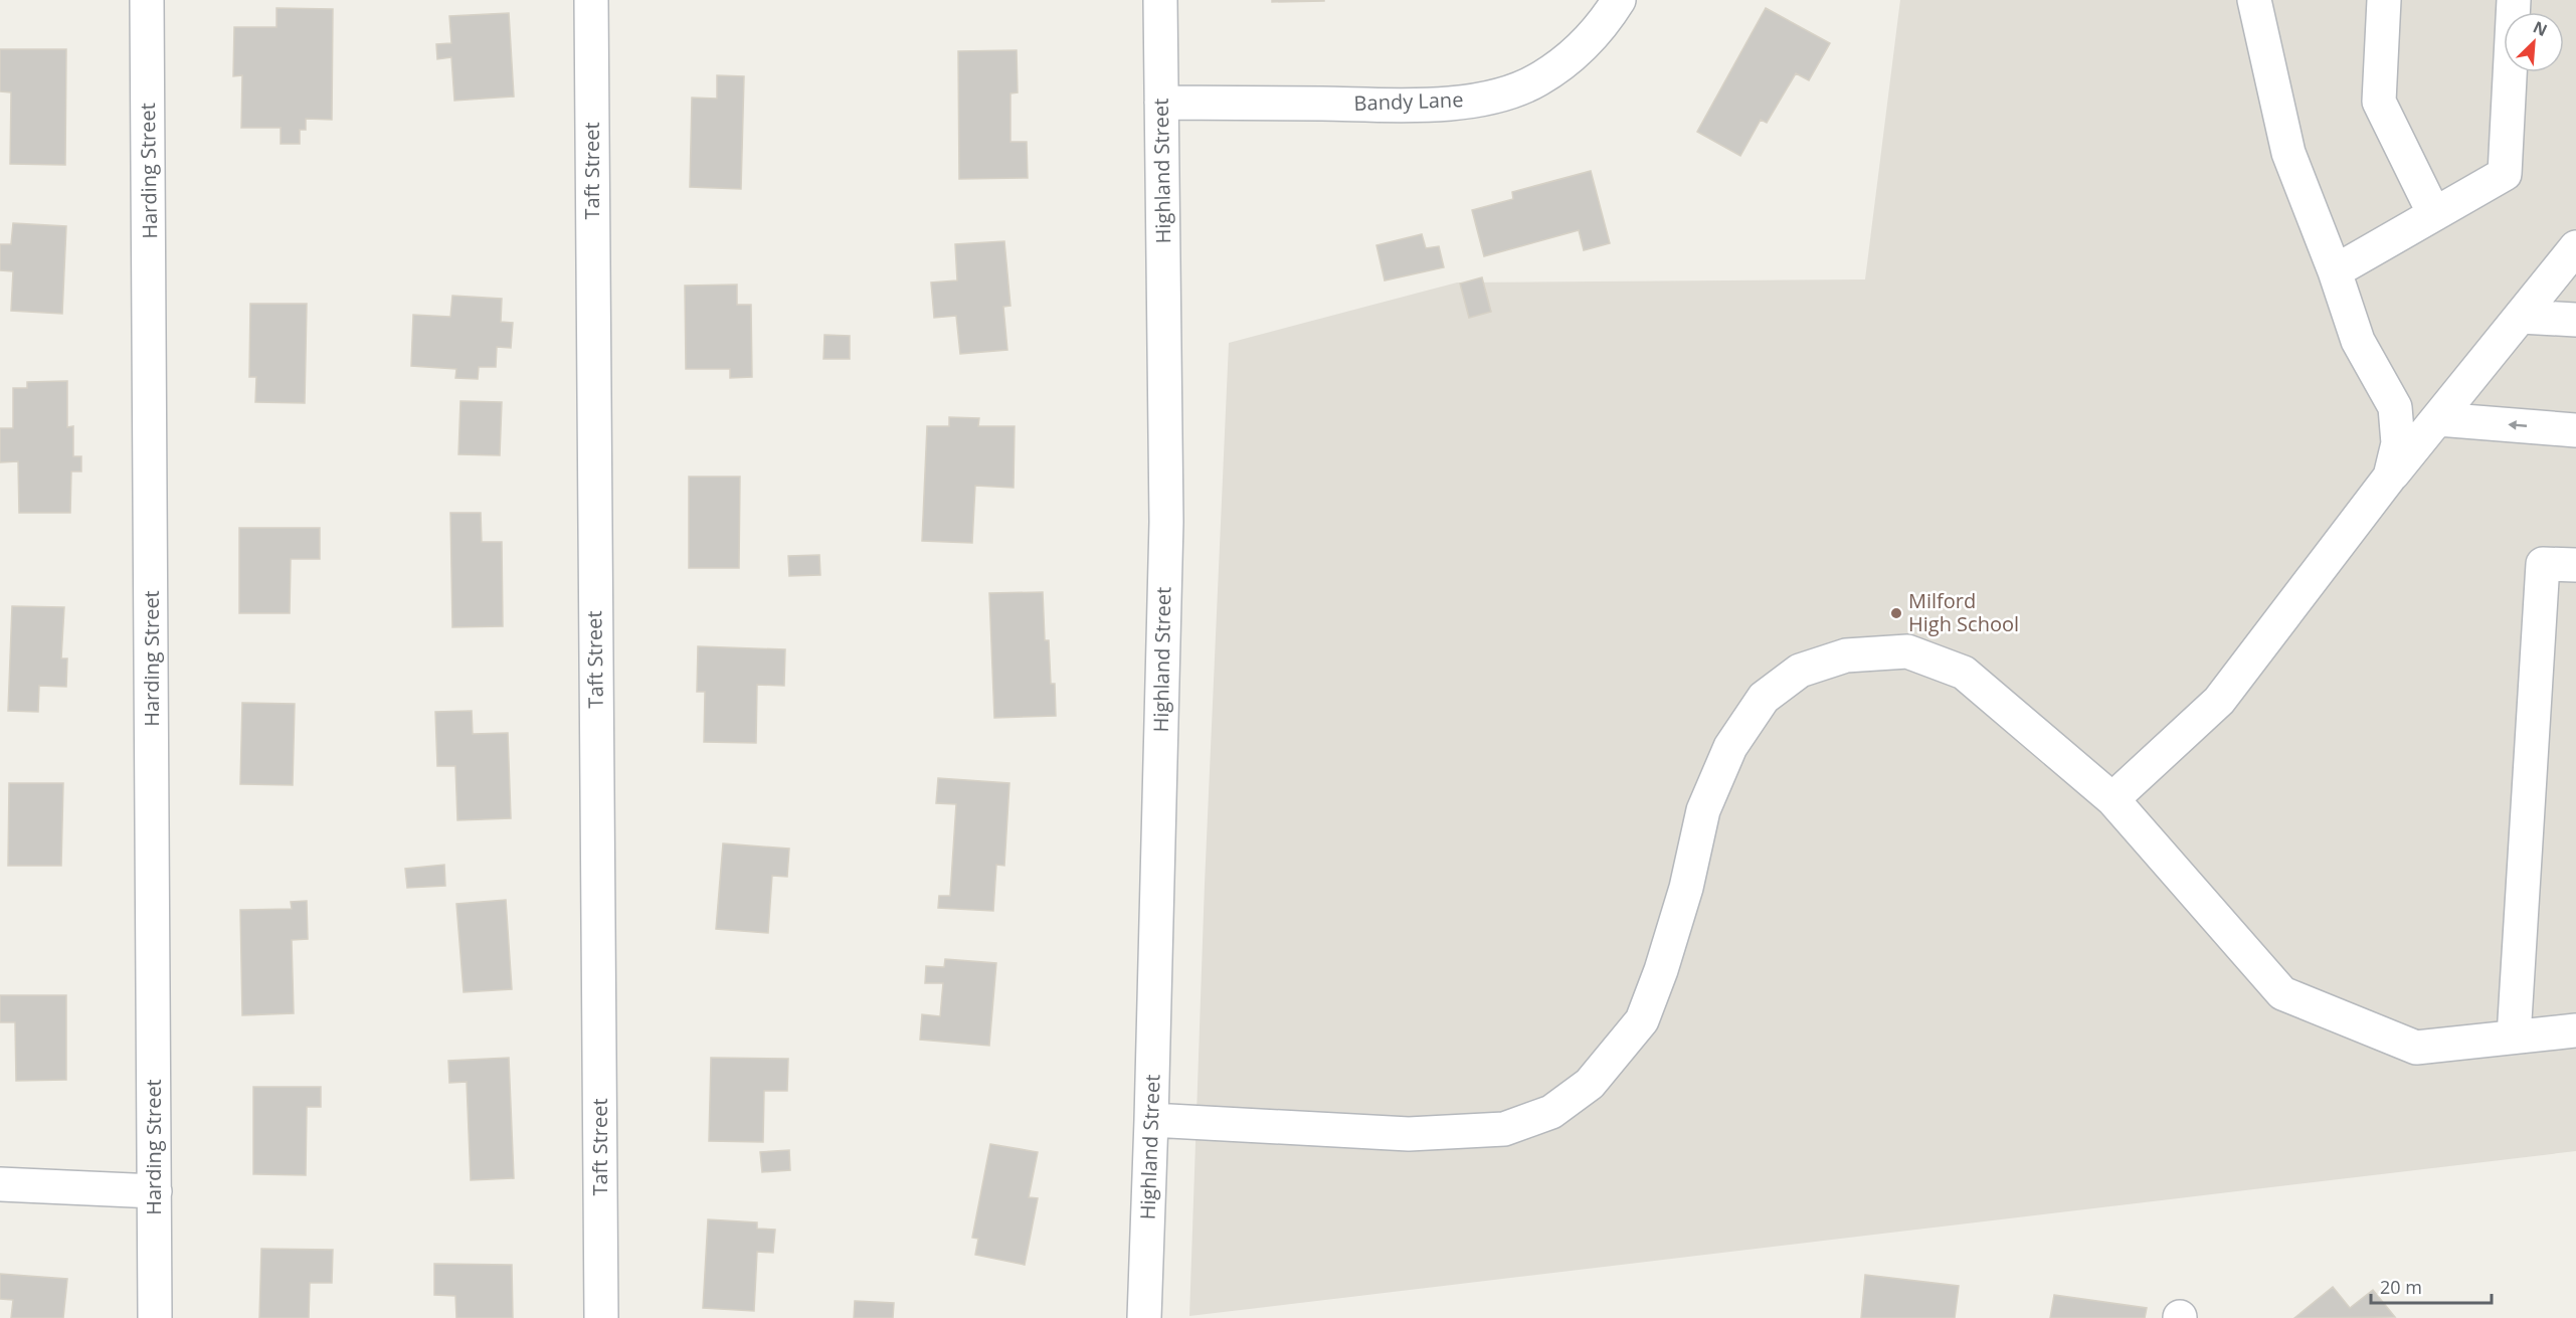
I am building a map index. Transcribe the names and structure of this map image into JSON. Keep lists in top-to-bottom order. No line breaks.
{"streets":{"street":["Bandy Lane","Harding Street","Taft Street","Highland Street"]},"crossings":[["Bandy Lane","Highland Street"]],"places":["Milford High School"],"scale_bar":"20 m","north":"top right"}
